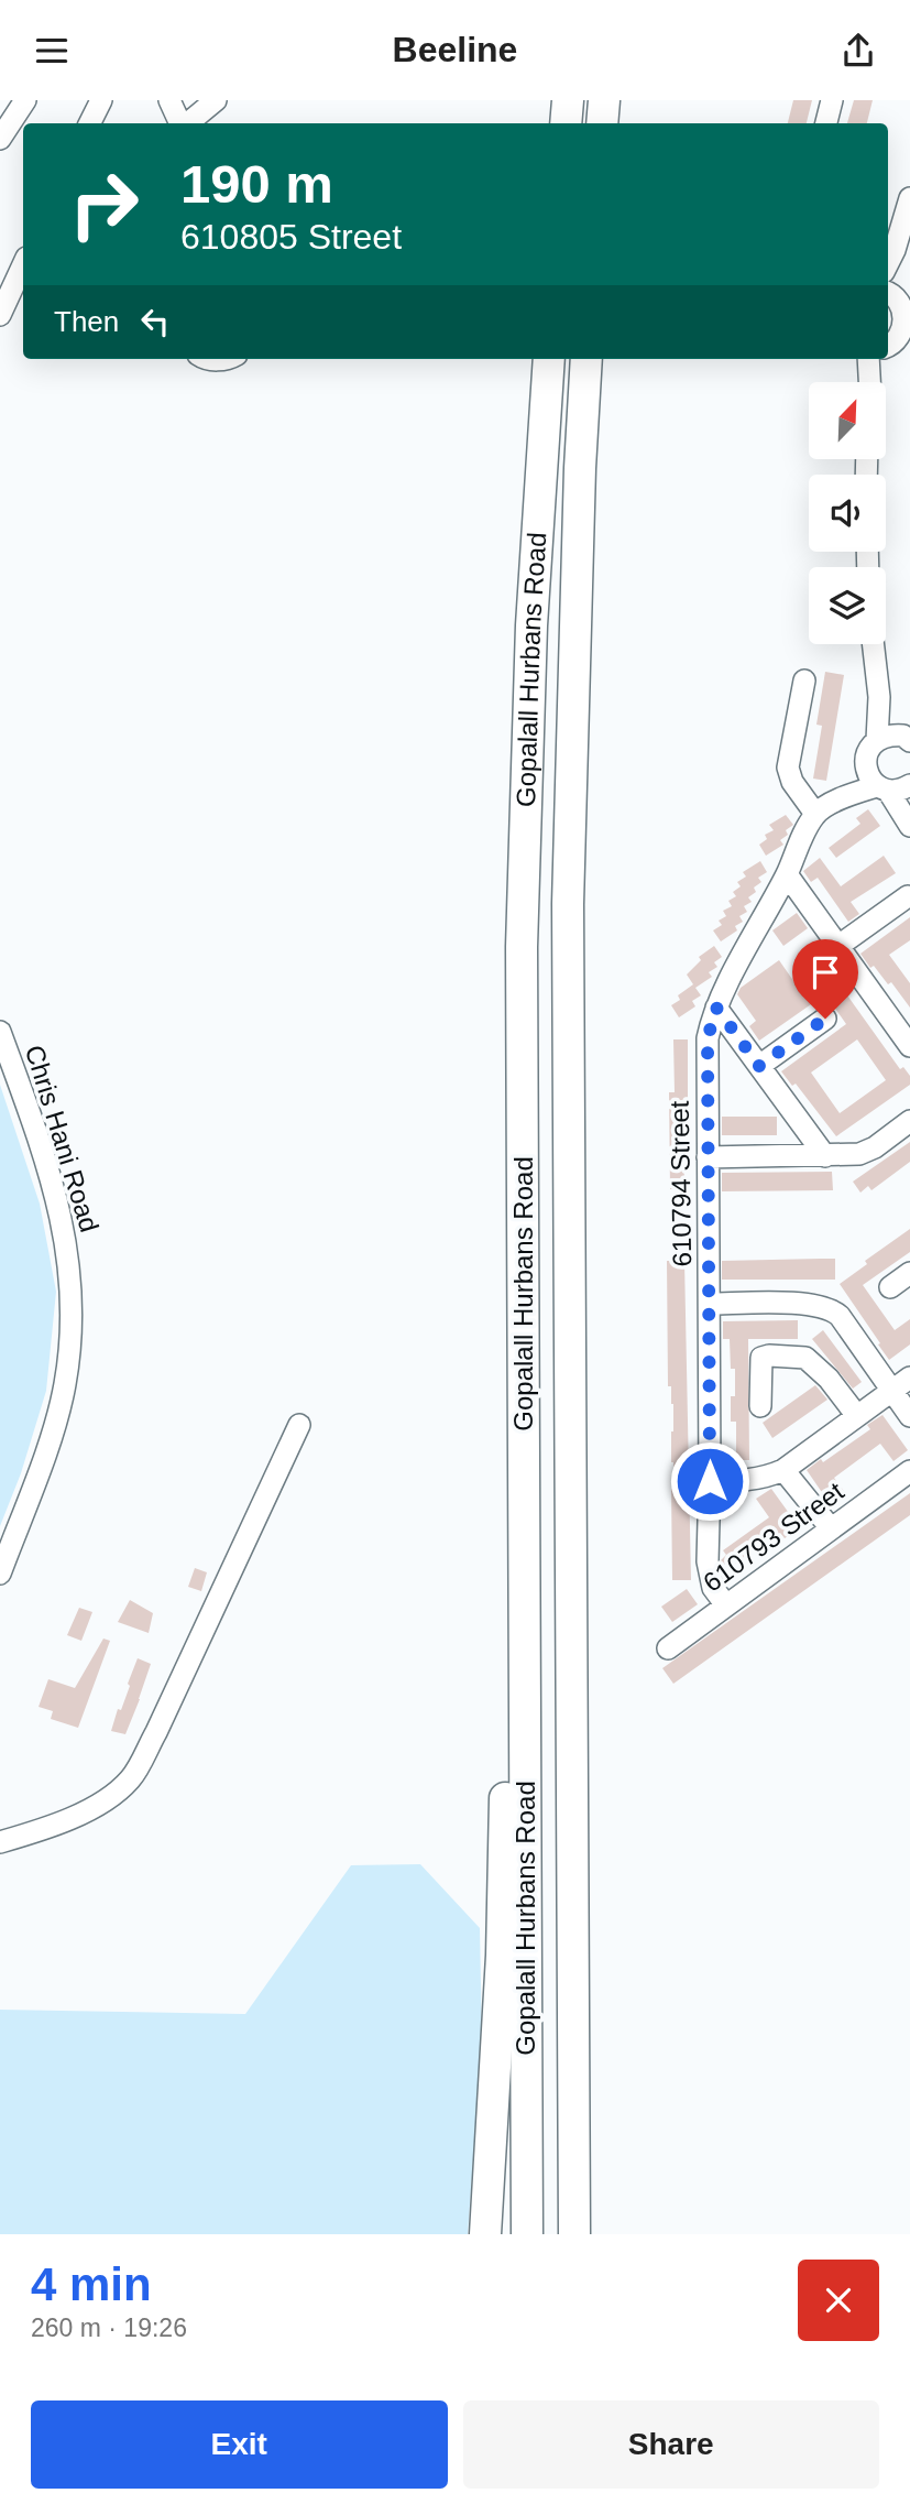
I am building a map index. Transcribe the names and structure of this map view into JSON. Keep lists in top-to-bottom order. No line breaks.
{"streets":{"highway":["Gopalall Hurbans Road"],"street":["Chris Hani Road","610794 Street","610793 Street"]},"crossings":[["610794 Street","610793 Street"]],"north":"top right","page":{"header":"Beeline","turn":["190 m","610805 Street"],"then":"Then","heading":["4 min","260 m · 19:26"],"buttons":["Exit","Share"]}}
